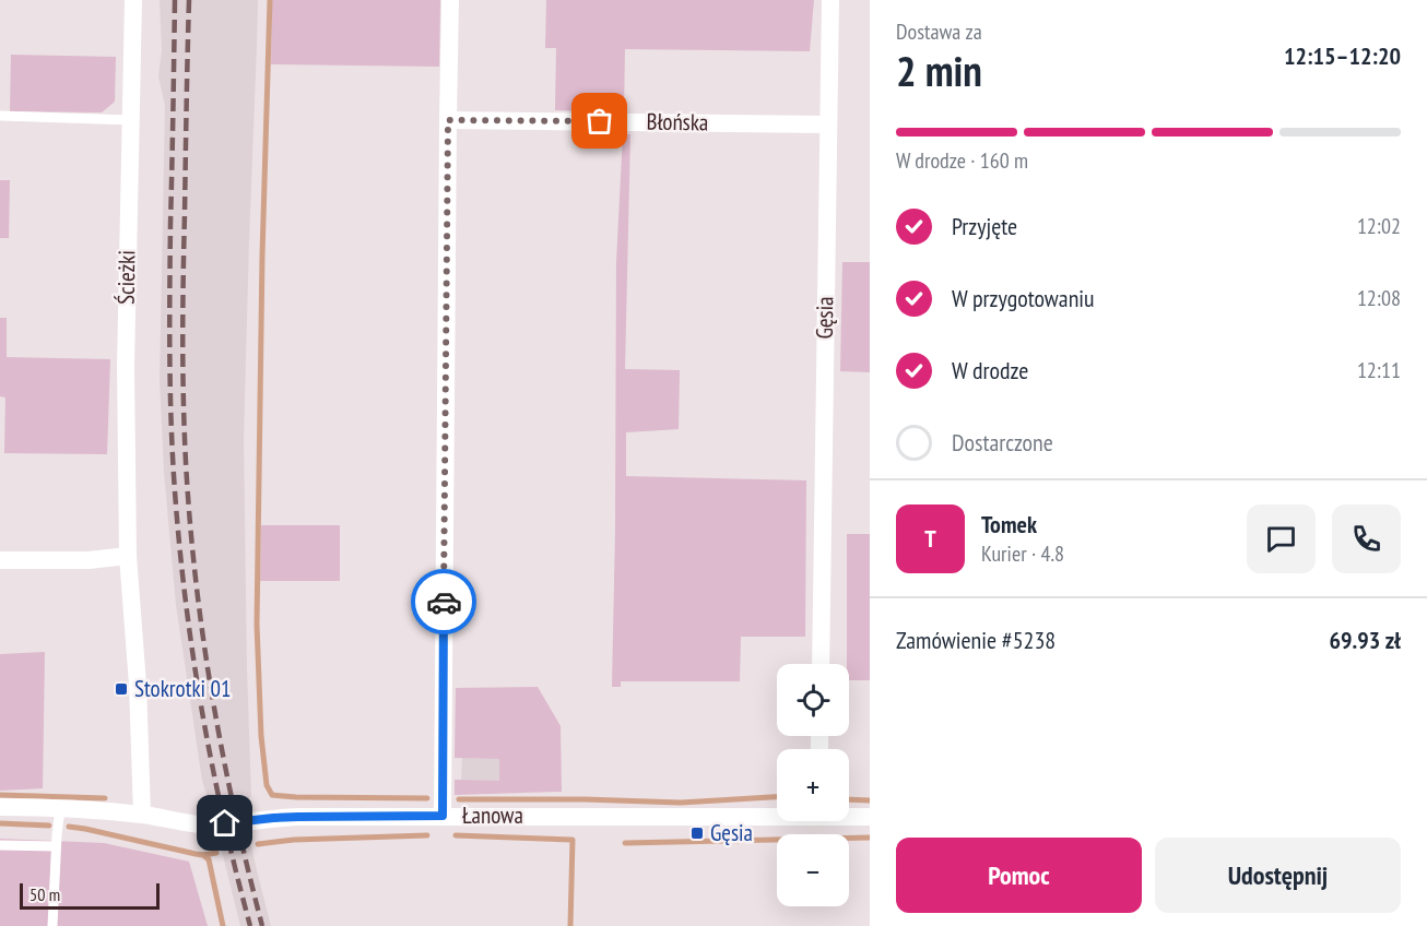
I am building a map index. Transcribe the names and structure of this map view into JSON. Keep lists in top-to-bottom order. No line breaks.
{"streets":{"street":["Błońska","Ścieżki","Gęsia","Łanowa"]},"crossings":[["Błońska","Gęsia"],["Ścieżki","Łanowa"]],"places":{"transit":["Stokrotki 01","Gęsia"]},"scale_bar":"50 m","page":{"heading":["2 min","Dostawa za","12:15–12:20"],"panel":["Tomek","Kurier · 4.8","Zamówienie #5238","69.93 zł"],"bar":"W drodze · 160 m","list":[["Przyjęte","12:02"],["W przygotowaniu","12:08"],["W drodze","12:11"],"Dostarczone"],"round":"T","map_buttons":["+","−"],"buttons":["Pomoc","Udostępnij"],"scale":"50 m"}}
